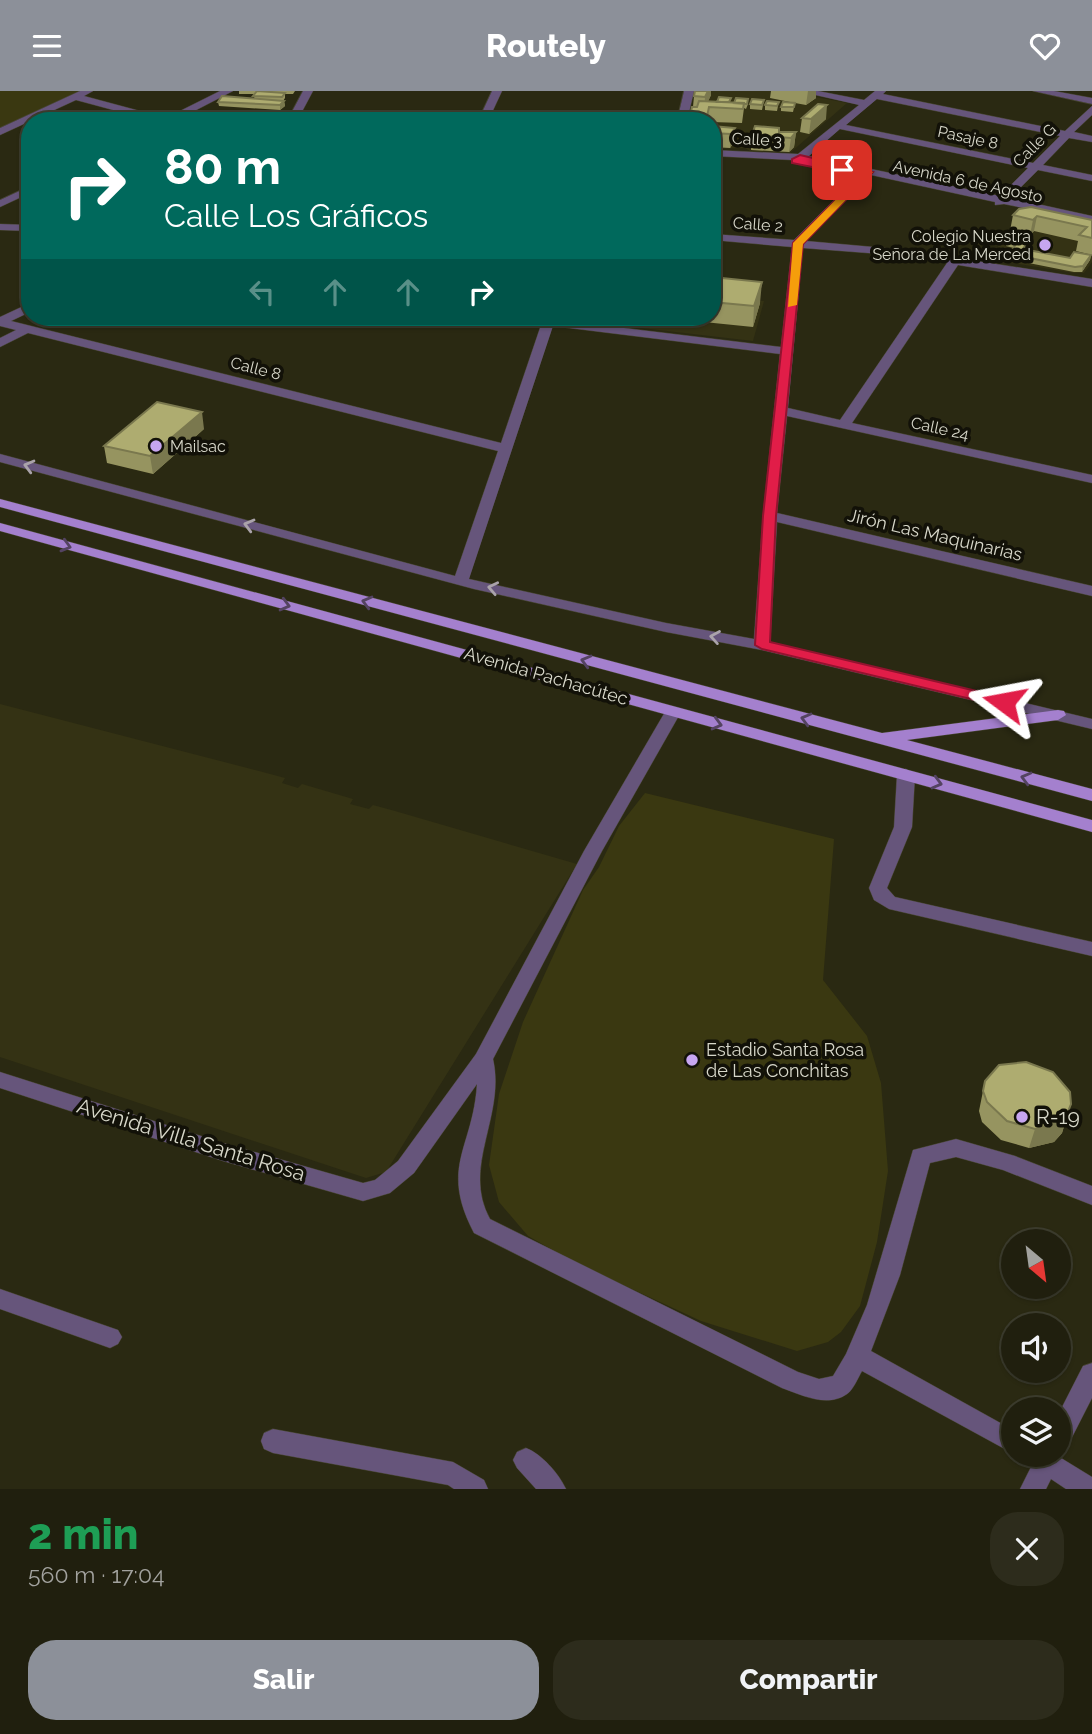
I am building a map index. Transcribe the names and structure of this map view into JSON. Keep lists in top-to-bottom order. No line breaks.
{"streets":{"main road":["Avenida Pachacútec"],"street":["Pasaje 8","Calle 3","Calle G","Avenida 6 de Agosto","Calle 2","Calle 8","Calle 24","Jirón Las Maquinarias","Avenida Villa Santa Rosa"]},"crossings":[["Pasaje 8","Calle G"],["Calle 3","Avenida 6 de Agosto"],["Calle G","Avenida 6 de Agosto"]],"places":["Colegio Nuestra Señora de La Merced","Mailsac","Estadio Santa Rosa de Las Conchitas","R-19"],"north":"bottom right","page":{"header":"Routely","turn":["80 m","Calle Los Gráficos"],"heading":["2 min","560 m · 17:04"],"buttons":["Salir","Compartir"]}}
